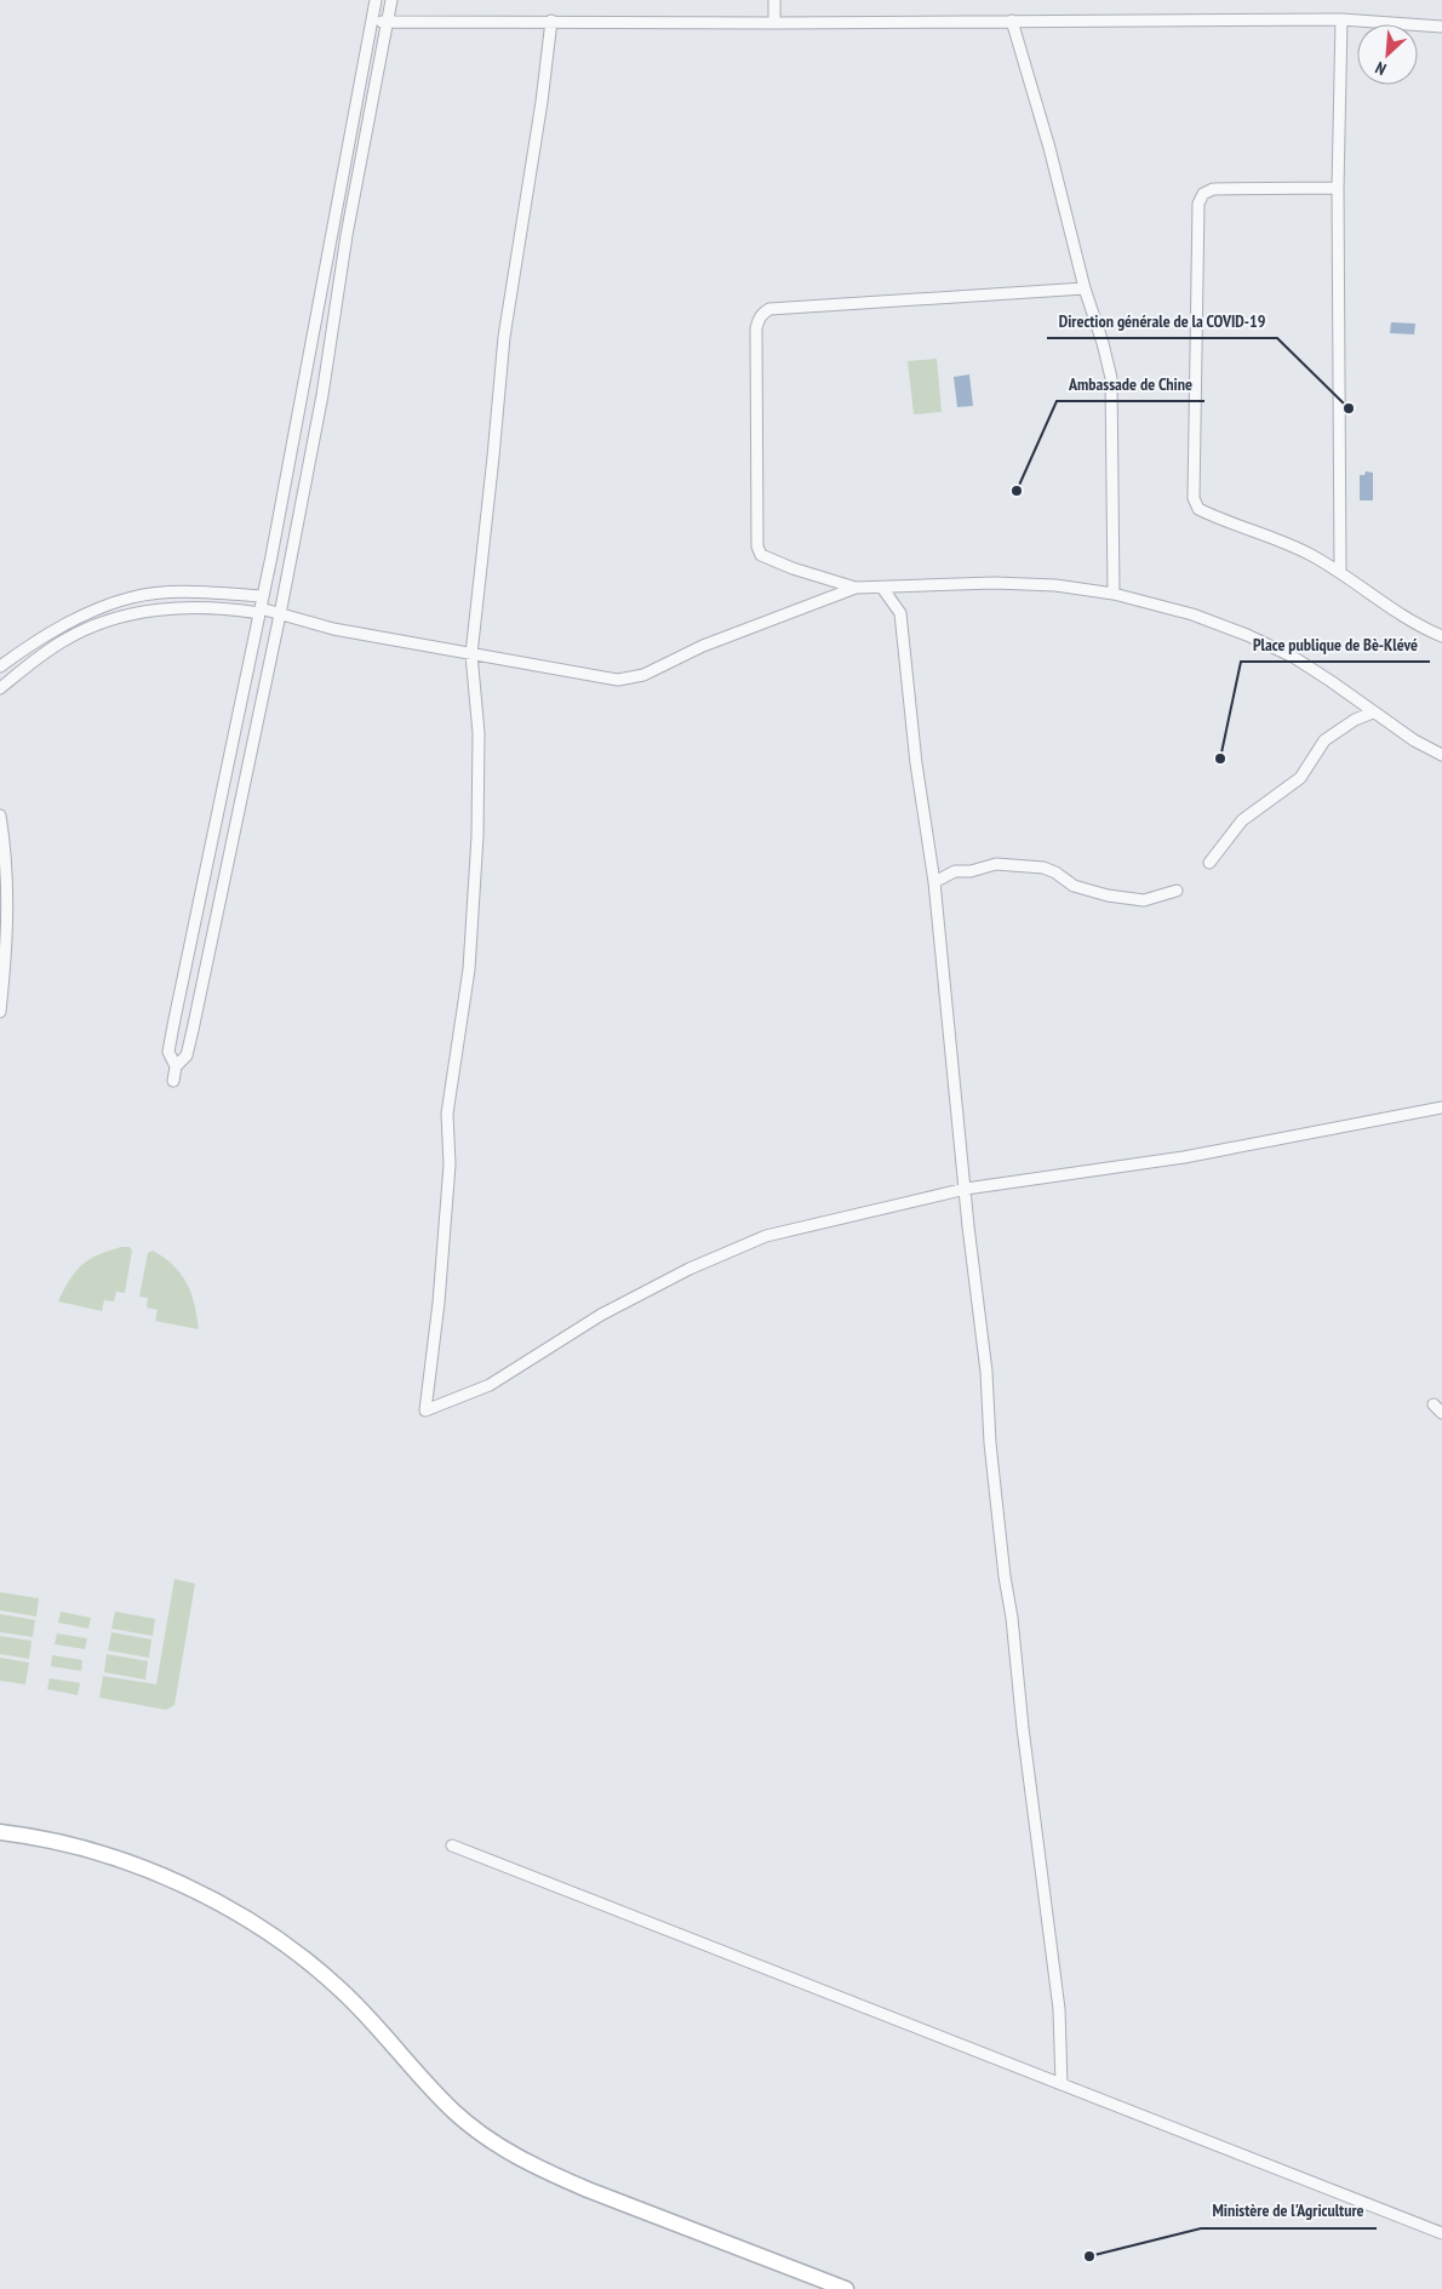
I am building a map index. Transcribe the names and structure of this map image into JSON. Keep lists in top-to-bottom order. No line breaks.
{"places":["Direction générale de la COVID-19","Ambassade de Chine","Place publique de Bè-Klévé","Ministère de l'Agriculture"],"north":"bottom left"}
